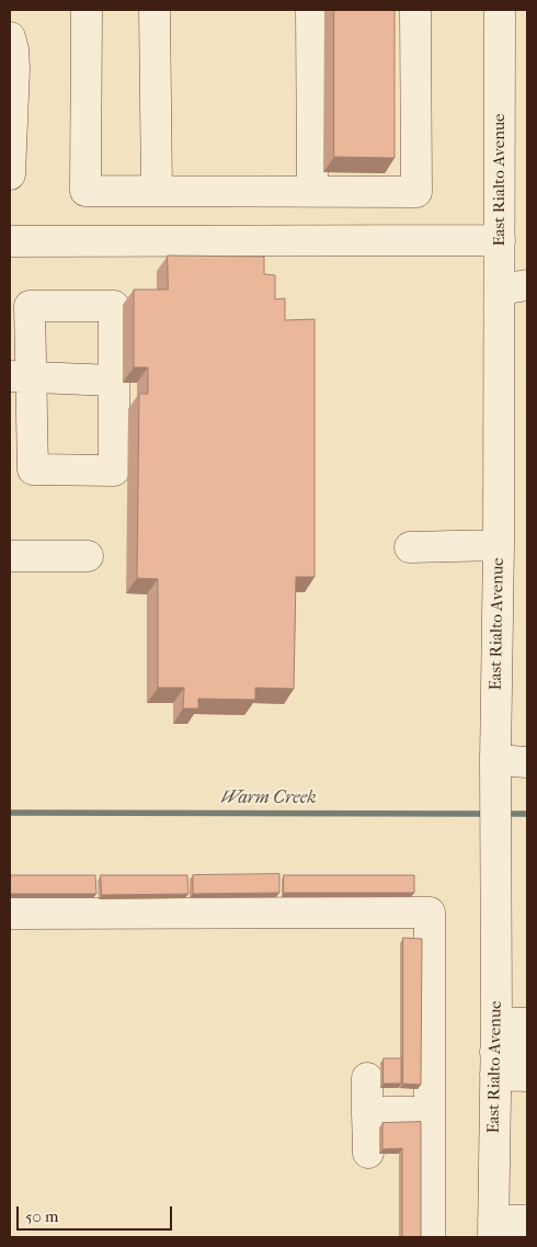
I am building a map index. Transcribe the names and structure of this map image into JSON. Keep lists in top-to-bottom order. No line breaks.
{"streets":{"street":["East Rialto Avenue"]},"water":["Warm Creek"],"scale_bar":"50 m"}
